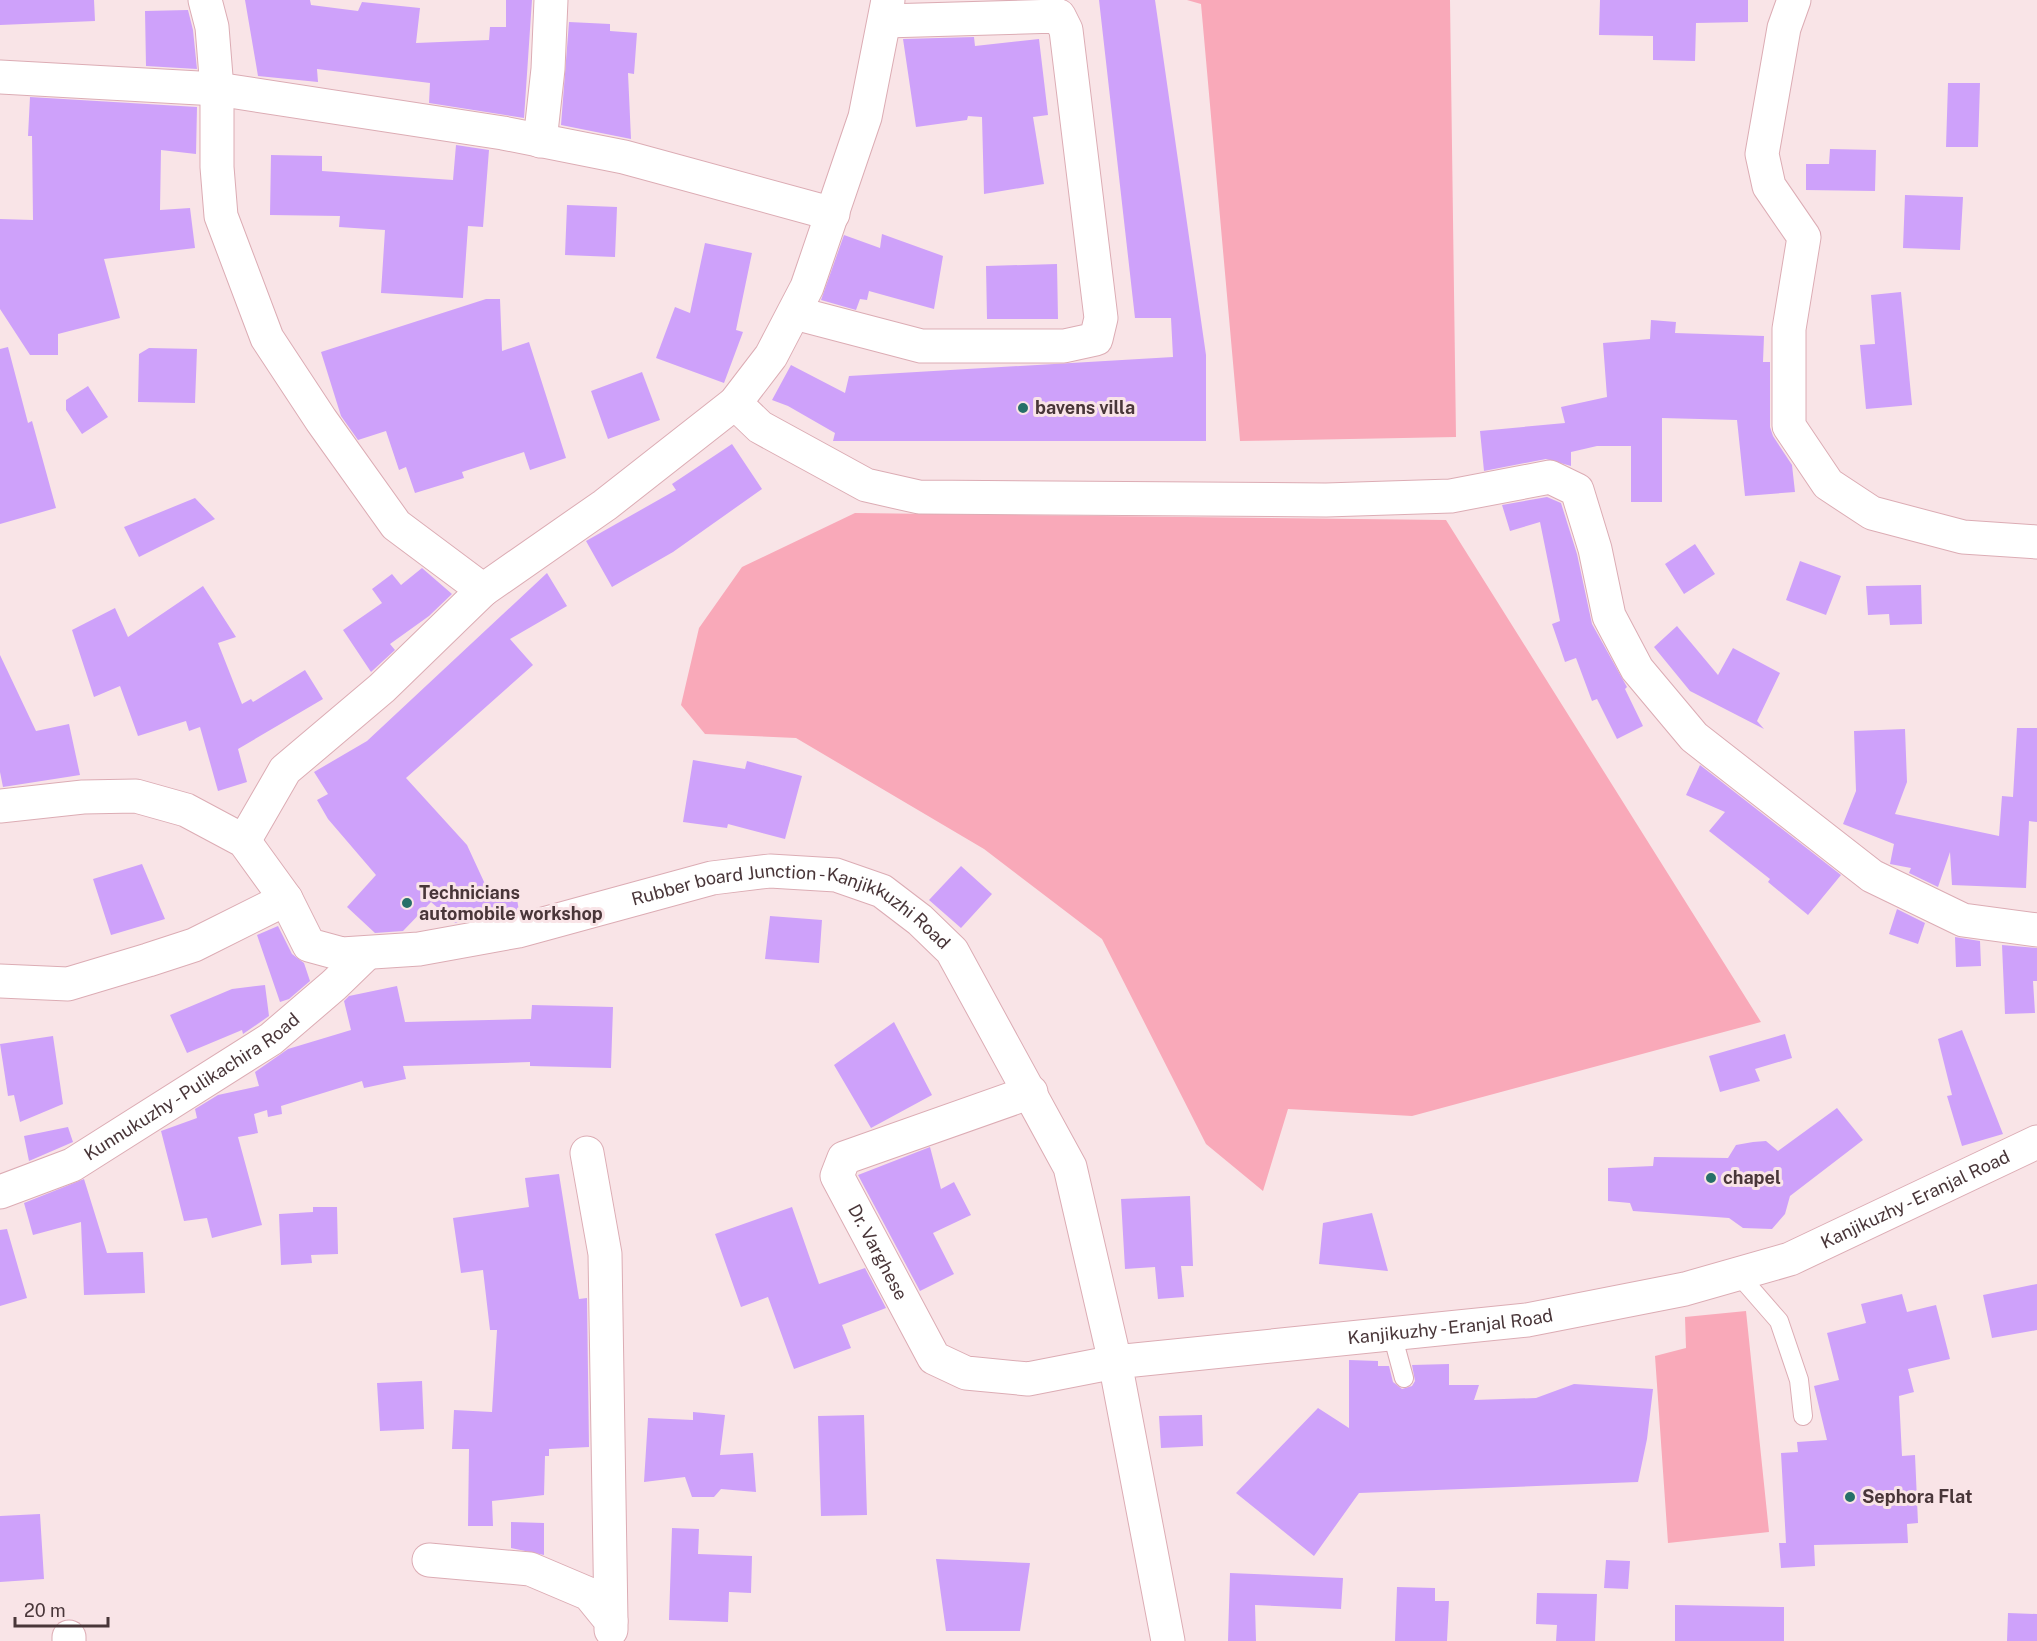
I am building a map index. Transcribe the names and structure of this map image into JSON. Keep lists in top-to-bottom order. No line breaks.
{"streets":{"street":["Rubber board Junction - Kanjikkuzhi Road","Kunnukuzhy - Pulikachira Road","Kanjikuzhy - Eranjal Road","Dr. Varghese"]},"crossings":[["Rubber board Junction - Kanjikkuzhi Road","Kunnukuzhy - Pulikachira Road"],["Rubber board Junction - Kanjikkuzhi Road","Kanjikuzhy - Eranjal Road"],["Rubber board Junction - Kanjikkuzhi Road","Dr. Varghese"],["Kanjikuzhy - Eranjal Road","Dr. Varghese"]],"places":["bavens villa","Technicians automobile workshop","chapel","Sephora Flat"],"scale_bar":"20 m"}
